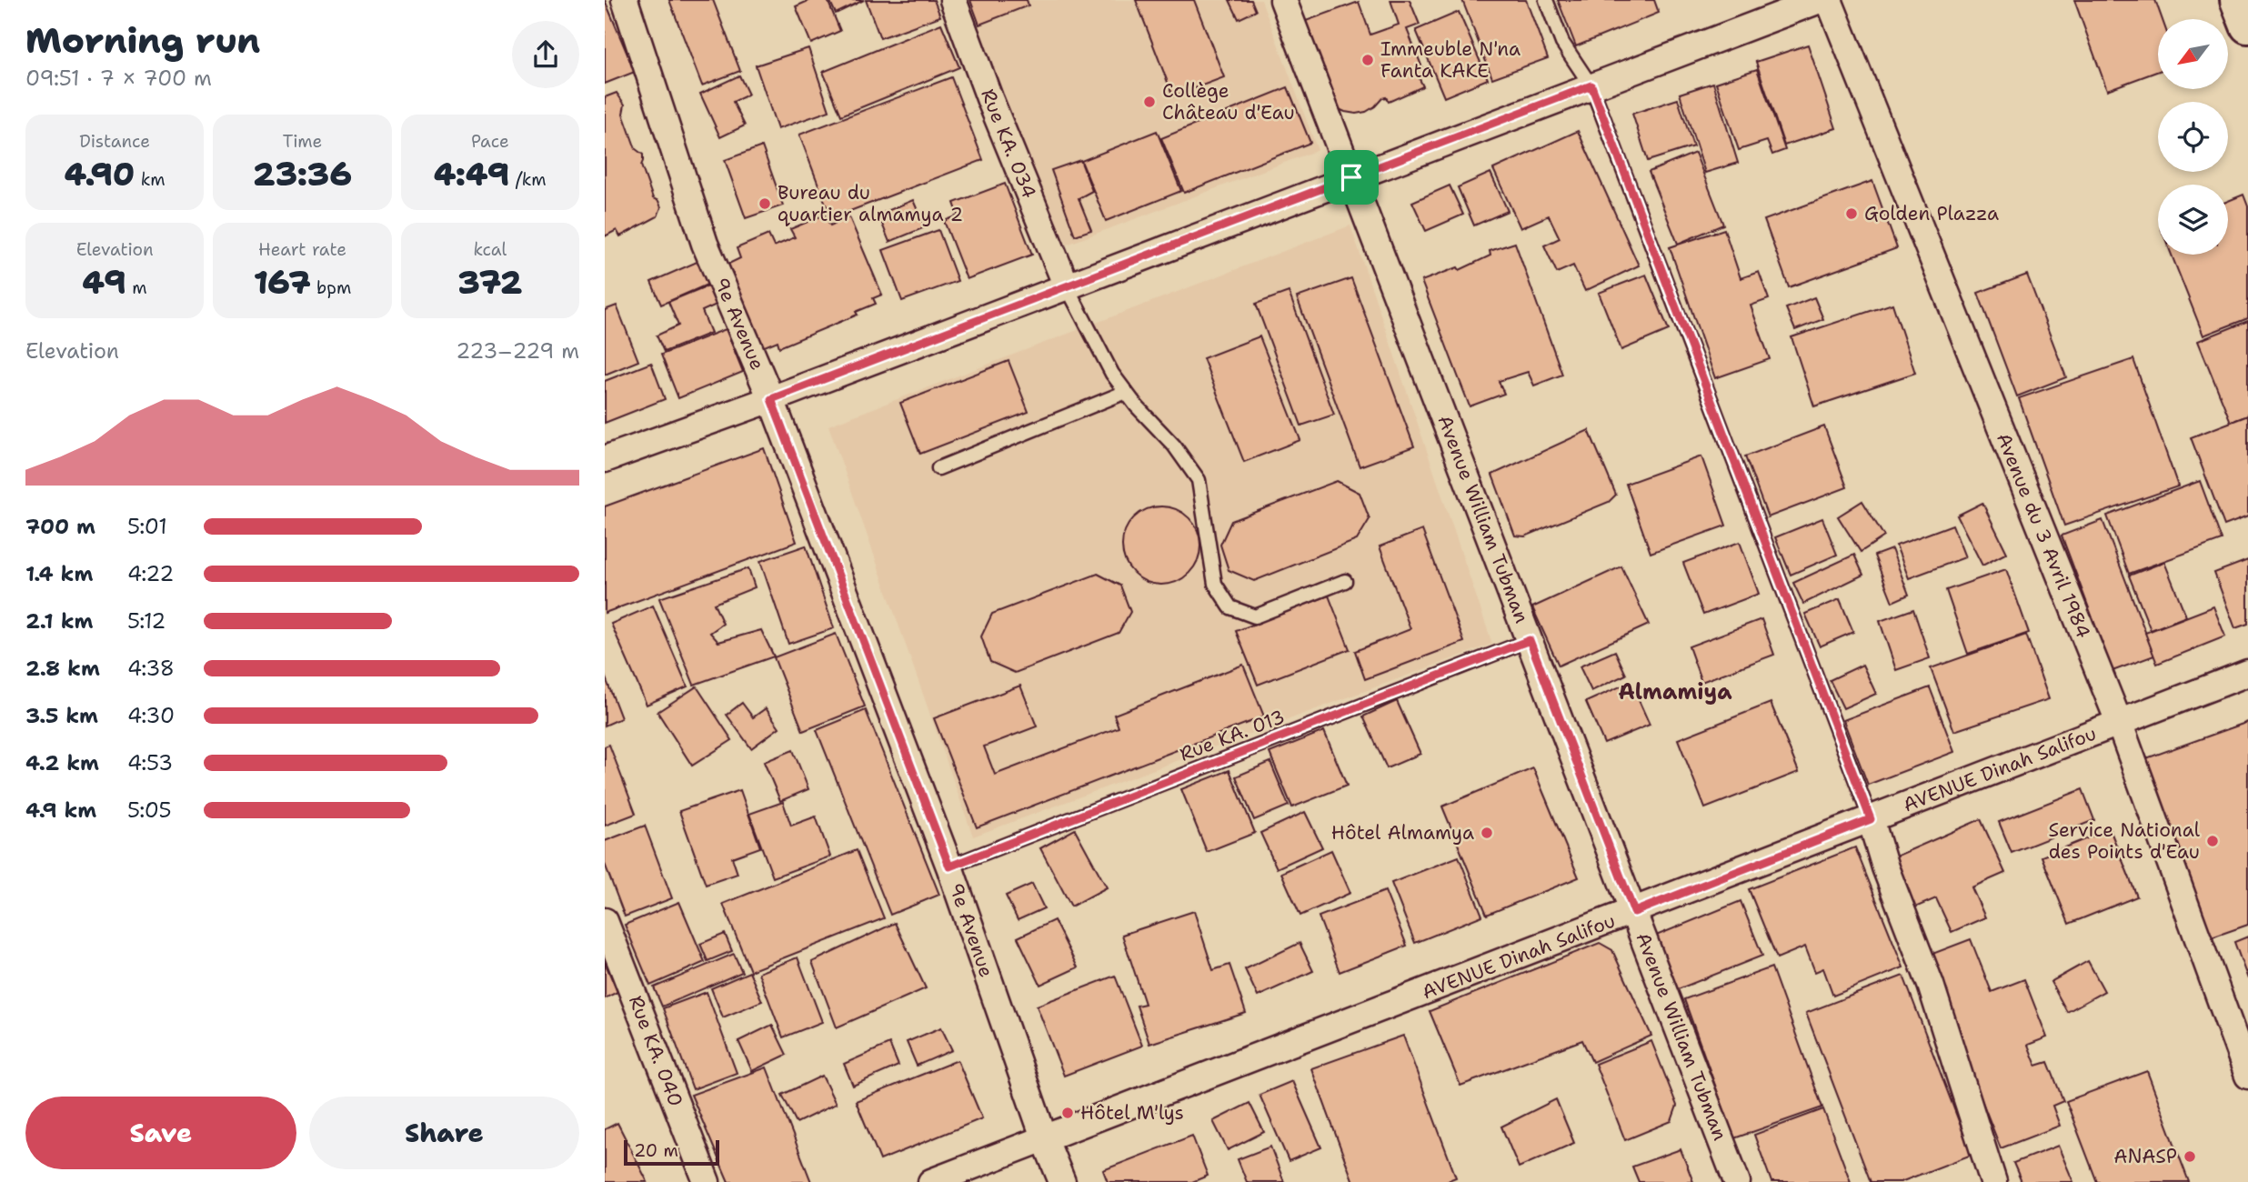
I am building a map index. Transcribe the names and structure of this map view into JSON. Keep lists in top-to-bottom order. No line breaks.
{"streets":{"street":["Rue KA. 034","9e Avenue","Avenue William Tubman","Avenue du 3 Avril 1984","AVENUE Dinah Salifou","Rue KA. 040"],"lane":["Rue KA. 013"]},"crossings":[["9e Avenue","Rue KA. 013"],["9e Avenue","AVENUE Dinah Salifou"],["Avenue William Tubman","Rue KA. 013"],["Avenue William Tubman","AVENUE Dinah Salifou"],["Avenue du 3 Avril 1984","AVENUE Dinah Salifou"]],"districts":["Almamiya"],"places":["Immeuble N'na Fanta KAKE","Collège Château d'Eau","Bureau du quartier almamya 2","Golden Plazza","Hôtel Almamya","Service National des Points d'Eau","Hôtel M'lys","ANASP"],"scale_bar":"20 m","north":"bottom left","page":{"heading":["Morning run","09:51 · 7 × 700 m"],"stats":[["Distance","4.90 km"],["Time","23:36"],["Pace","4:49 /km"],["Elevation","49 m"],["Heart rate","167 bpm"],["kcal","372"]],"chart":["Elevation","223–229 m"],"list":[{"name":"700 m","note":"5:01"},{"name":"1.4 km","note":"4:22"},{"name":"2.1 km","note":"5:12"},{"name":"2.8 km","note":"4:38"},{"name":"3.5 km","note":"4:30"},{"name":"4.2 km","note":"4:53"},{"name":"4.9 km","note":"5:05"}],"buttons":["Save","Share"],"scale":"20 m"}}
